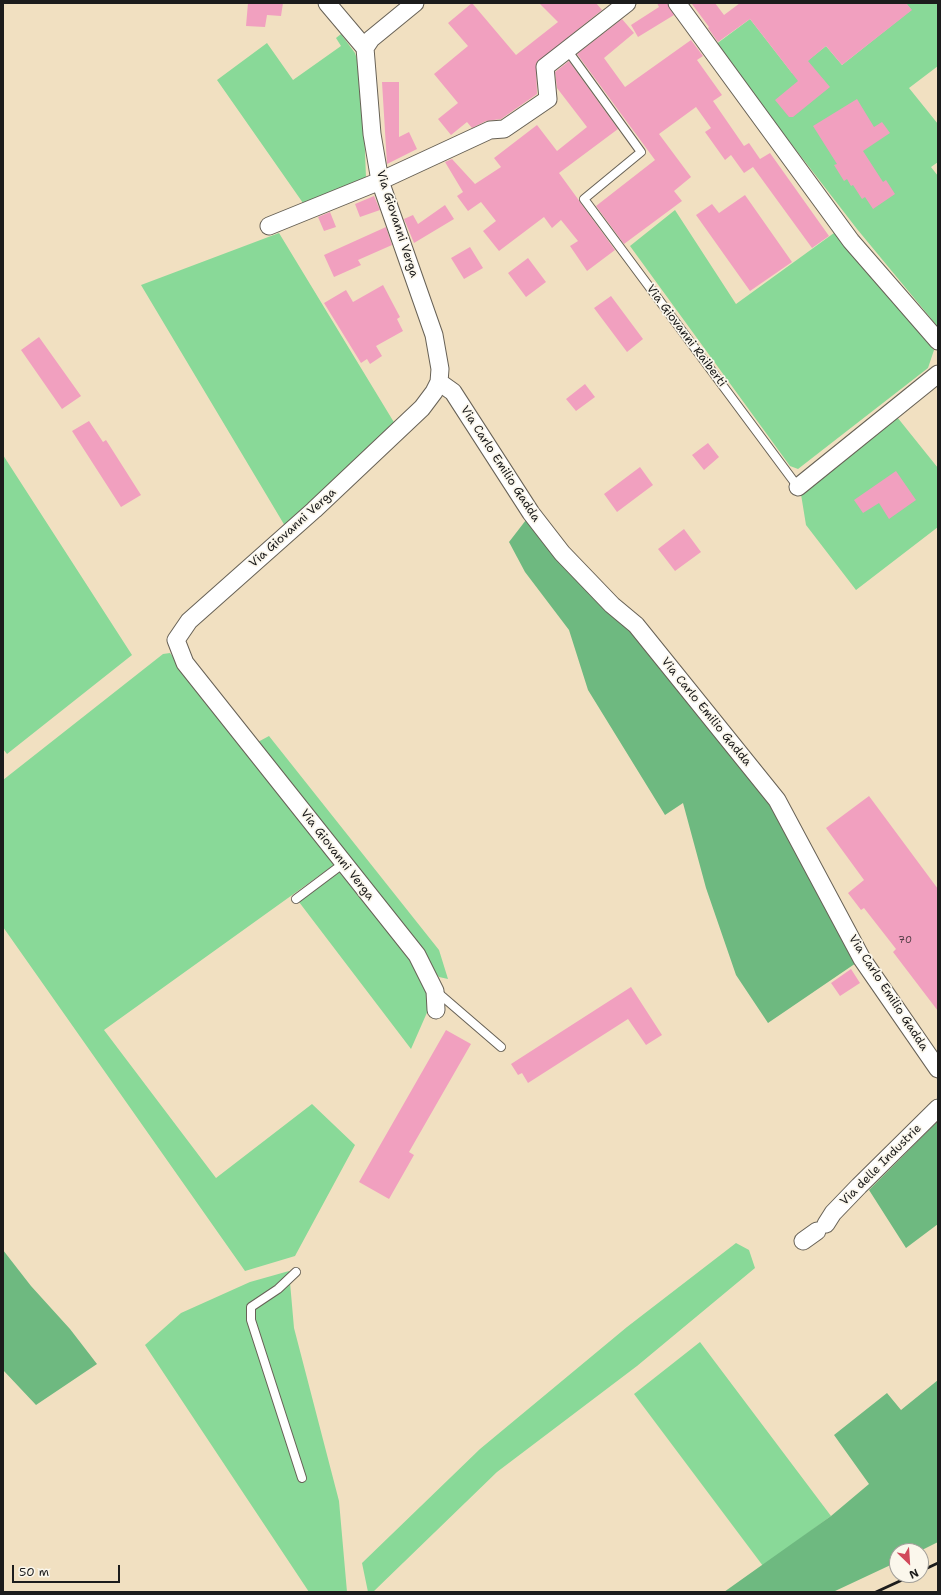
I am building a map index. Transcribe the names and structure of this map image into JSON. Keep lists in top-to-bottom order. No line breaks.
{"streets":{"street":["Via Giovanni Verga","Via Giovanni Raiberti","Via Carlo Emilio Gadda","Via delle Industrie"]},"crossings":[["Via Giovanni Verga","Via Carlo Emilio Gadda"]],"house_numbers":["70"],"scale_bar":"50 m","north":"bottom right"}
